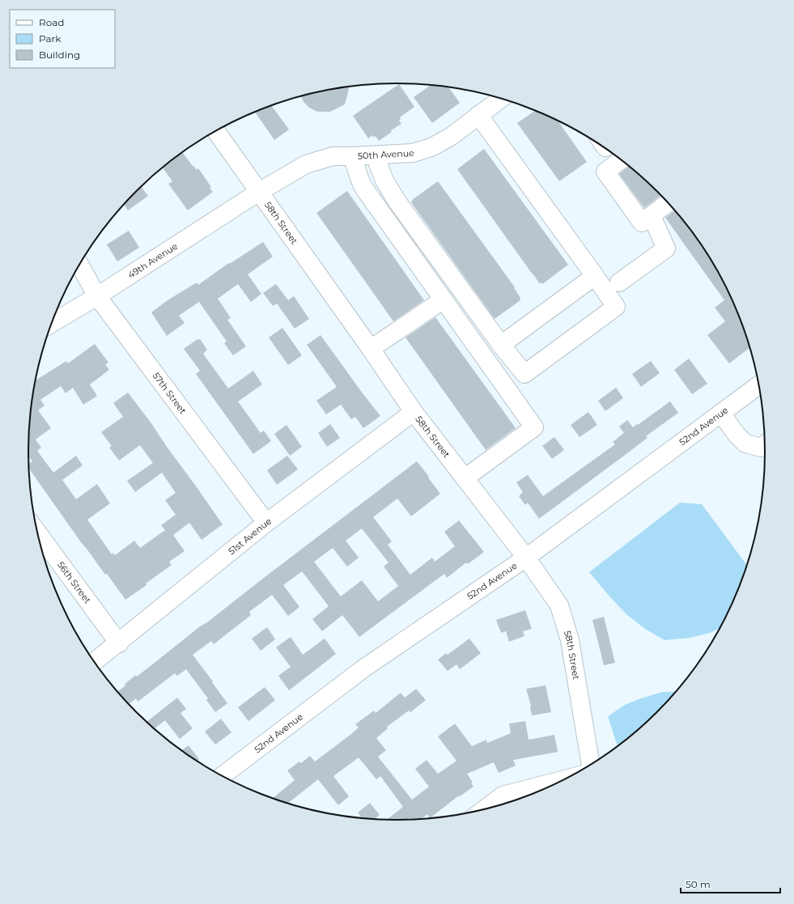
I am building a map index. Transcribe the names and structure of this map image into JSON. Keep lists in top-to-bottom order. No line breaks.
{"streets":{"street":["50th Avenue","58th Street","49th Avenue","57th Street","52nd Avenue","51st Avenue","56th Street"]},"crossings":[["50th Avenue","58th Street"],["50th Avenue","49th Avenue"],["58th Street","49th Avenue"],["58th Street","52nd Avenue"],["58th Street","51st Avenue"],["49th Avenue","57th Street"],["57th Street","51st Avenue"],["51st Avenue","56th Street"]],"legend":["Road","Park","Building"],"scale_bar":"50 m"}
